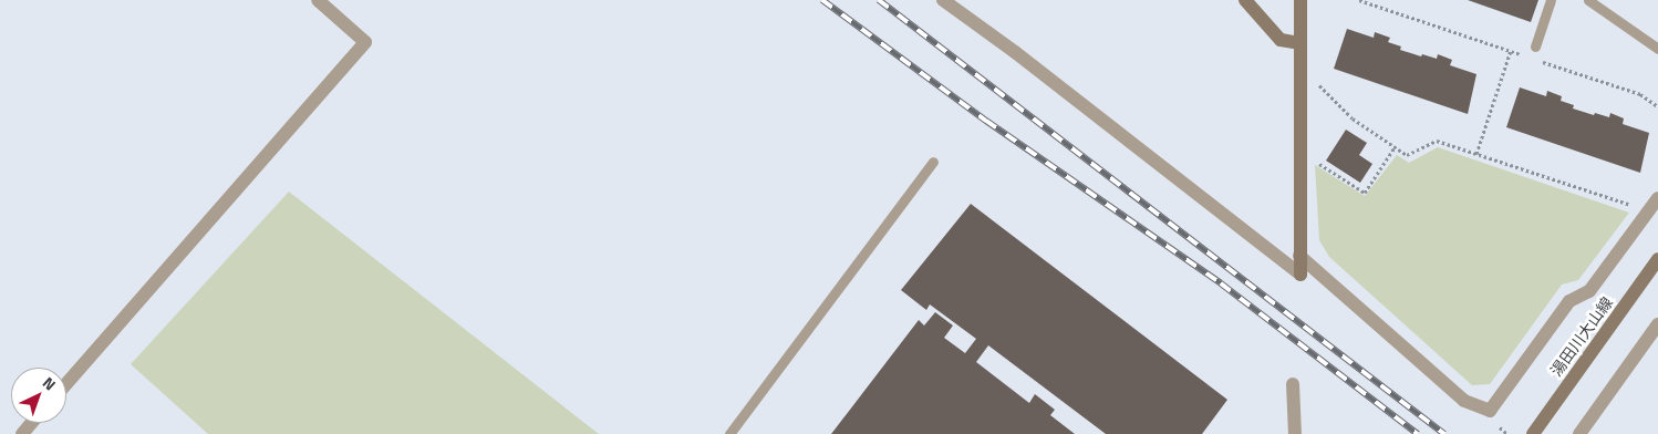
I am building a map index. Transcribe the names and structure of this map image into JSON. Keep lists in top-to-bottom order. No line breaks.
{"streets":{"street":["湯田川大山線"]},"north":"top right"}
